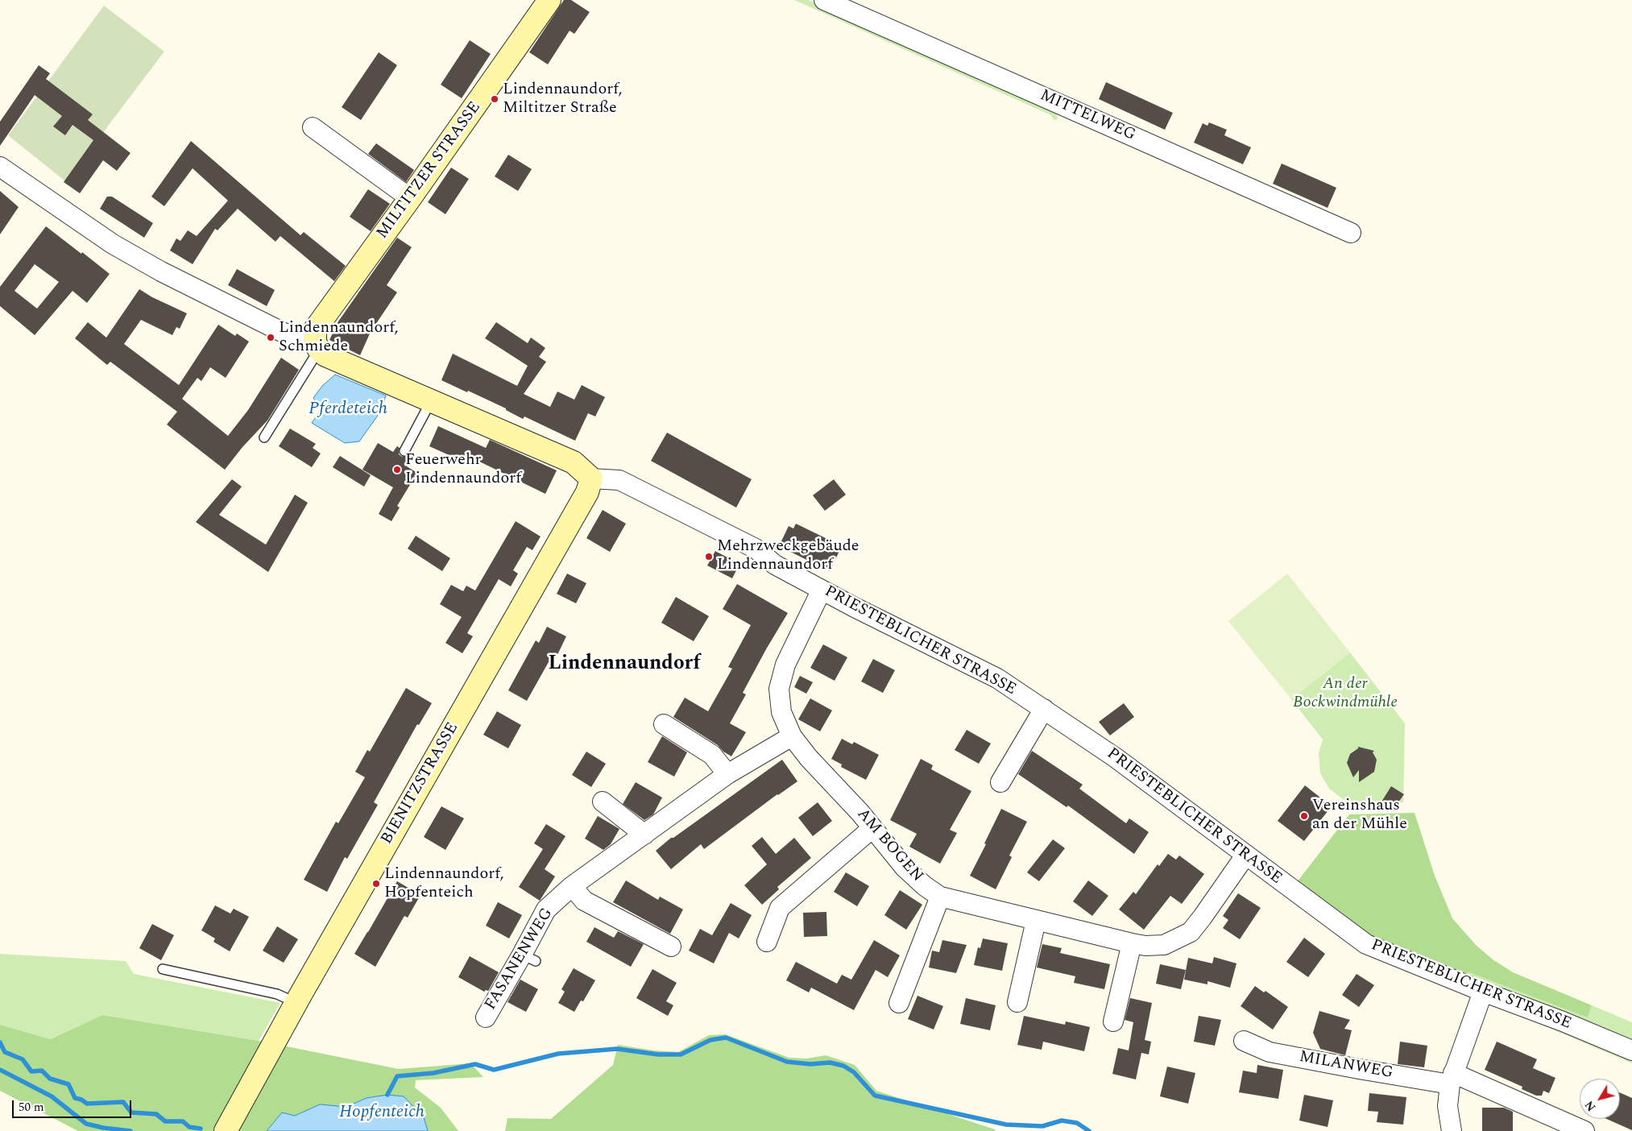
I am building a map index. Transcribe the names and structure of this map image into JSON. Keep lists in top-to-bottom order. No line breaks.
{"streets":{"street":["MITTELWEG","MILTITZER STRASSE","PRIESTEBLICHER STRASSE","BIENITZSTRASSE","AM BOGEN","FASANENWEG","MILANWEG"]},"crossings":[["PRIESTEBLICHER STRASSE","BIENITZSTRASSE"],["PRIESTEBLICHER STRASSE","AM BOGEN"],["AM BOGEN","FASANENWEG"]],"districts":["Lindennaundorf"],"water":["Pferdeteich","Hopfenteich"],"parks":["An der Bockwindmühle"],"places":["Lindennaundorf, Miltitzer Straße","Lindennaundorf, Schmiede","Feuerwehr Lindennaundorf","Mehrzweckgebäude Lindennaundorf","Vereinshaus an der Mühle","Lindennaundorf, Hopfenteich"],"scale_bar":"50 m","north":"bottom left"}
